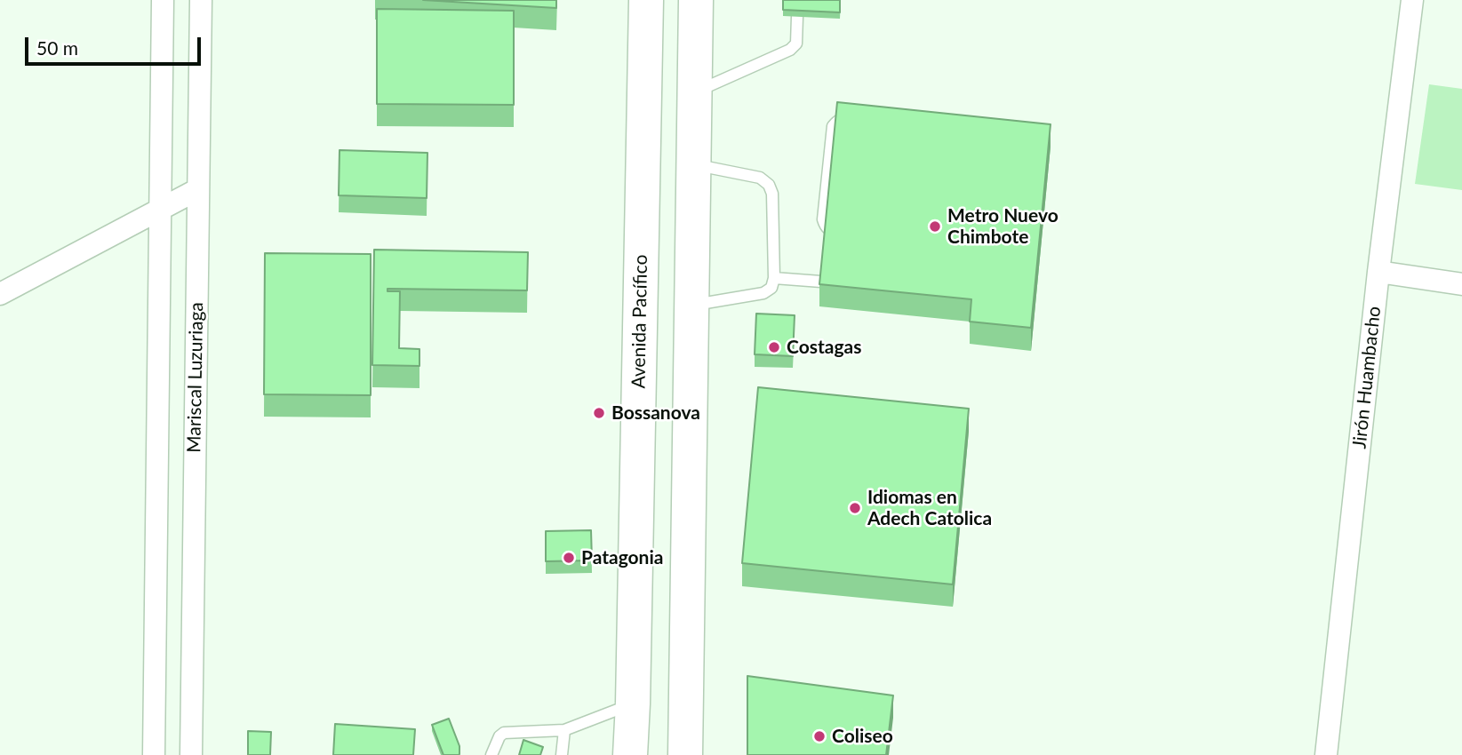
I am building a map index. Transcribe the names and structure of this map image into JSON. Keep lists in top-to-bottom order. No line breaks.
{"streets":{"main road":["Avenida Pacífico"],"street":["Mariscal Luzuriaga","Jirón Huambacho"]},"places":["Metro Nuevo Chimbote","Costagas","Bossanova","Idiomas en Adech Catolica","Patagonia","Coliseo"],"scale_bar":"50 m"}
